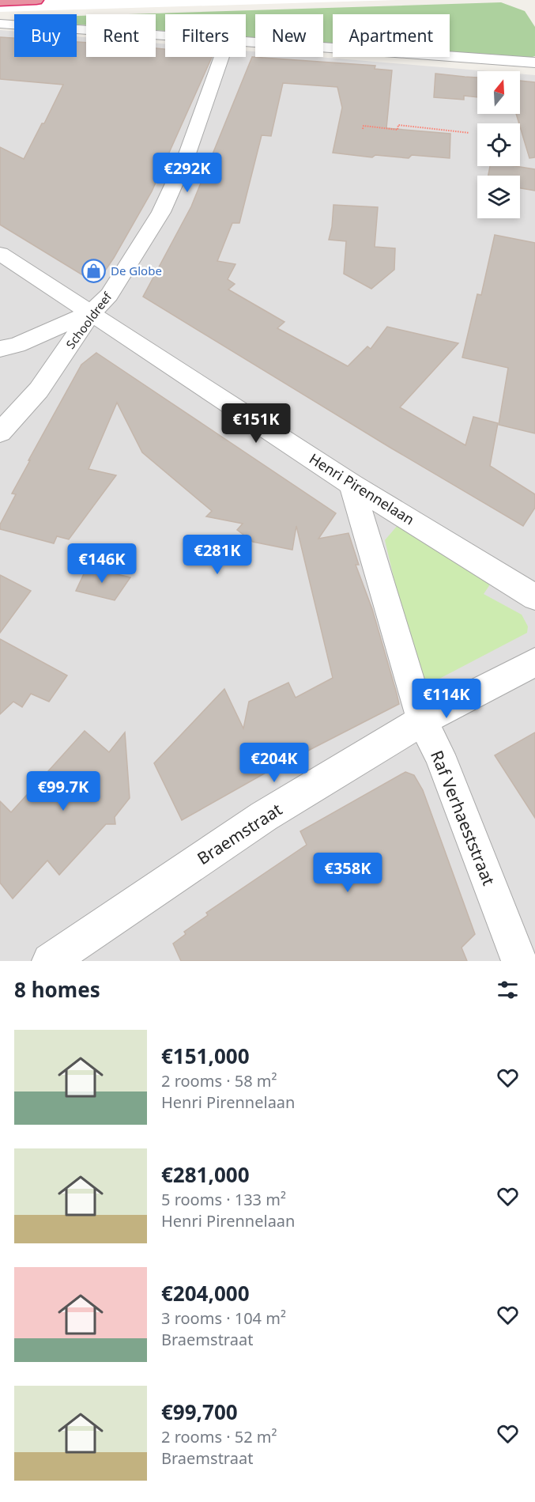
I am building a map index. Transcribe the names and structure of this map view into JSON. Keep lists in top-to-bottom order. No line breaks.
{"streets":{"street":["Schooldreef","Henri Pirennelaan","Raf Verhaeststraat","Braemstraat"]},"crossings":[["Schooldreef","Henri Pirennelaan"],["Henri Pirennelaan","Raf Verhaeststraat"],["Raf Verhaeststraat","Braemstraat"]],"places":{"shop":["De Globe"]},"north":"top","page":{"chip":["Buy","Rent","Filters","New","Apartment"],"price":["€292K","€151K","€281K","€146K","€114K","€204K","€99.7K","€358K"],"heading":"8 homes","list":[{"name":"€151,000","note":"2 rooms · 58 m² · Henri Pirennelaan"},{"name":"€281,000","note":"5 rooms · 133 m² · Henri Pirennelaan"},{"name":"€204,000","note":"3 rooms · 104 m² · Braemstraat"},{"name":"€99,700","note":"2 rooms · 52 m² · Braemstraat"}]}}
